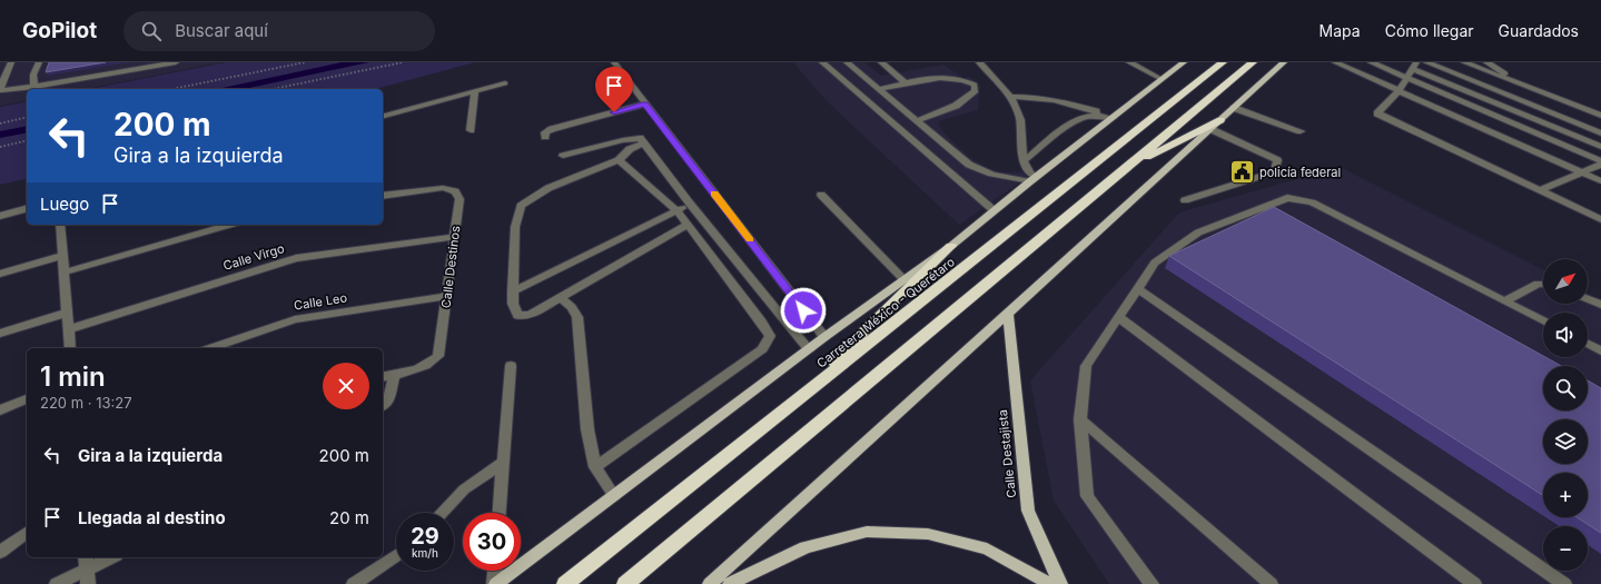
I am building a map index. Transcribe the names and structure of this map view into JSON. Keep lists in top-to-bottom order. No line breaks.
{"streets":{"highway":["Carretera México - Querétaro"],"main road":["Calle Destajista"],"street":["Calle Virgo","Calle Destinos","Calle Leo"]},"crossings":[["Calle Virgo","Calle Destinos"],["Calle Destinos","Calle Leo"]],"places":{"public building":["policía federal"]},"north":"top right","page":{"header":"GoPilot","search":"Buscar aquí","nav":["Mapa","Cómo llegar","Guardados"],"turn":["200 m","Gira a la izquierda"],"then":"Luego","map_buttons":["+","−"],"heading":["1 min","220 m · 13:27"],"list":[{"name":"Gira a la izquierda","value":"200 m"},{"name":"Llegada al destino","value":"20 m"}],"speed":"29 km/h","limit":"30"}}
